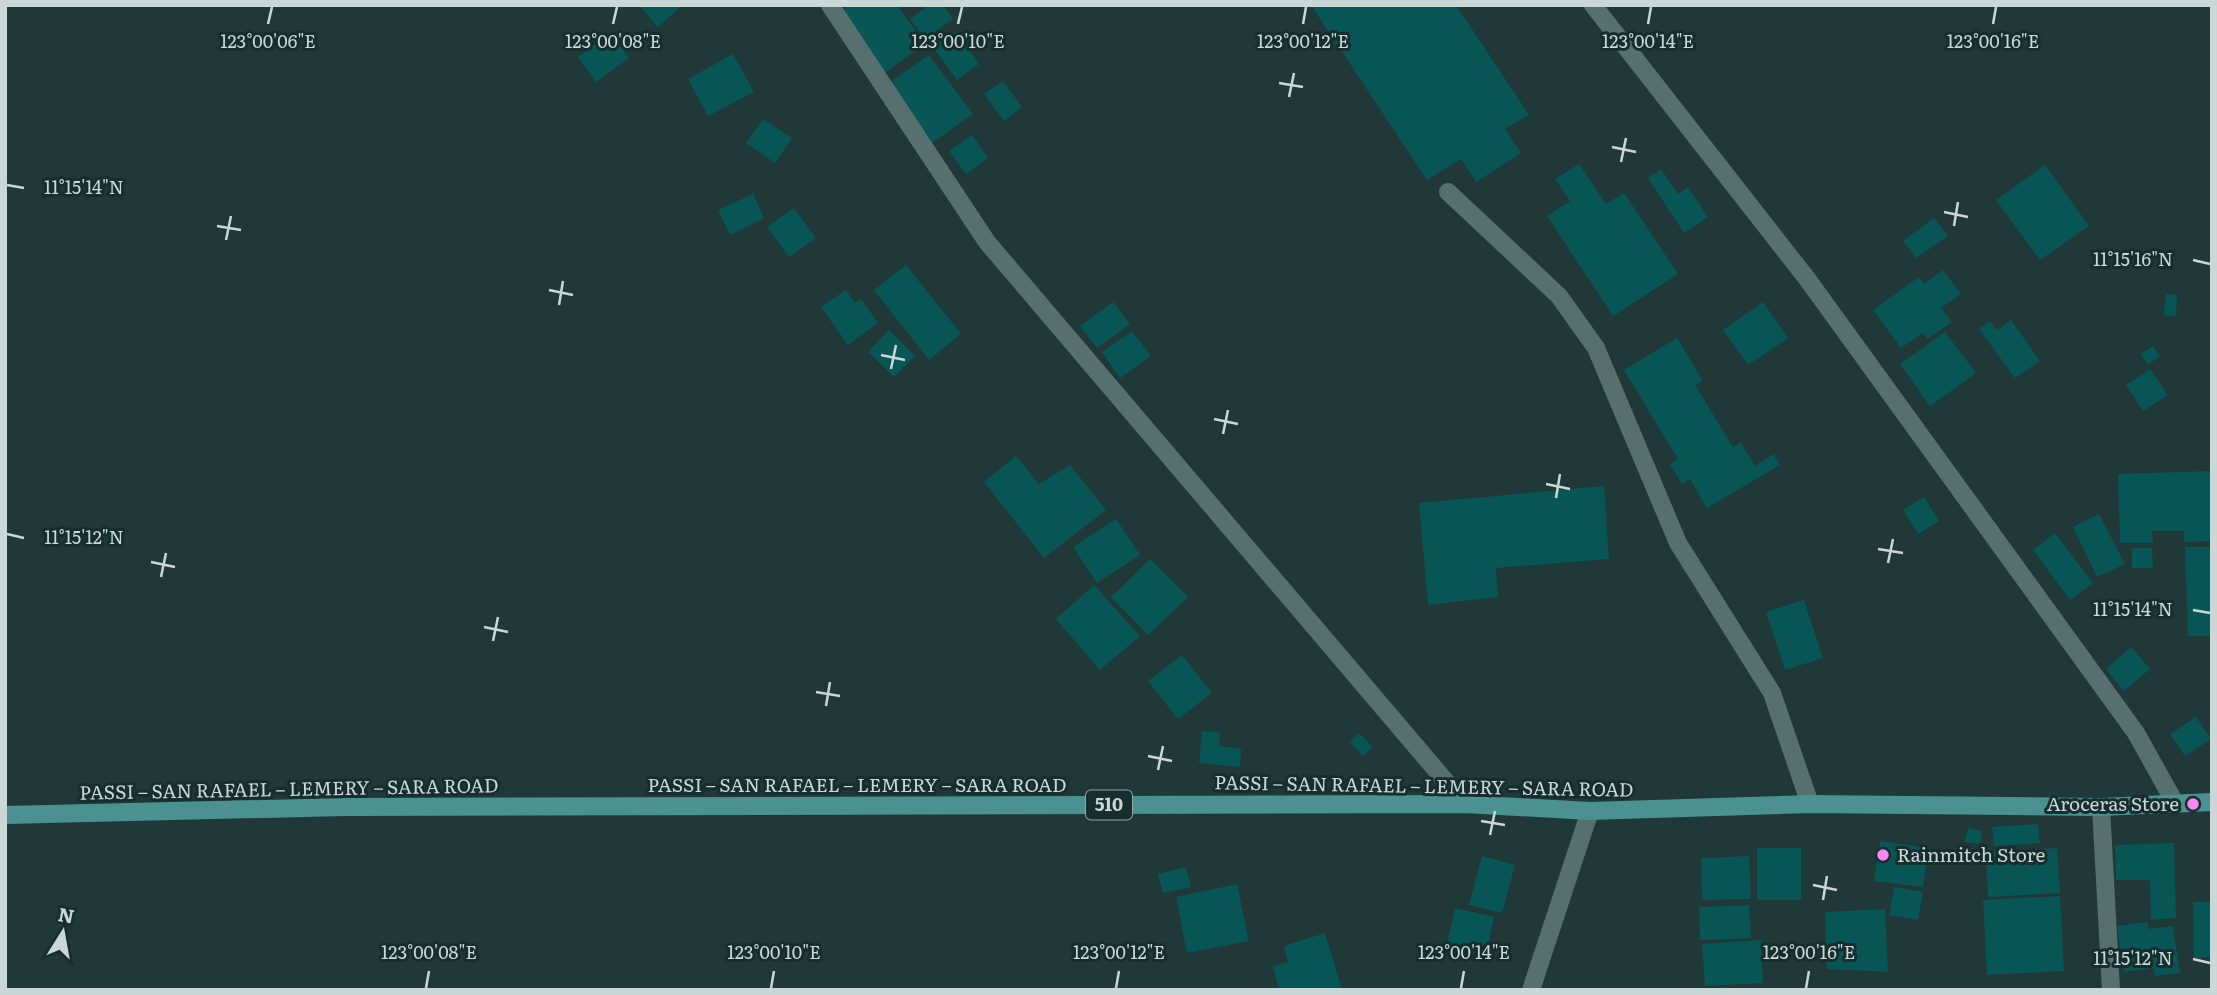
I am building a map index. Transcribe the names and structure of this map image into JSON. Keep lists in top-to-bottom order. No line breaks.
{"streets":{"main road":["PASSI – SAN RAFAEL – LEMERY – SARA ROAD","510"]},"places":["Aroceras Store","Rainmitch Store"],"north":"top","coordinates":["123°00'06\"E","123°00'08\"E","123°00'10\"E","123°00'12\"E","123°00'14\"E","123°00'16\"E","11°15'14\"N","11°15'16\"N","11°15'12\"N"]}
